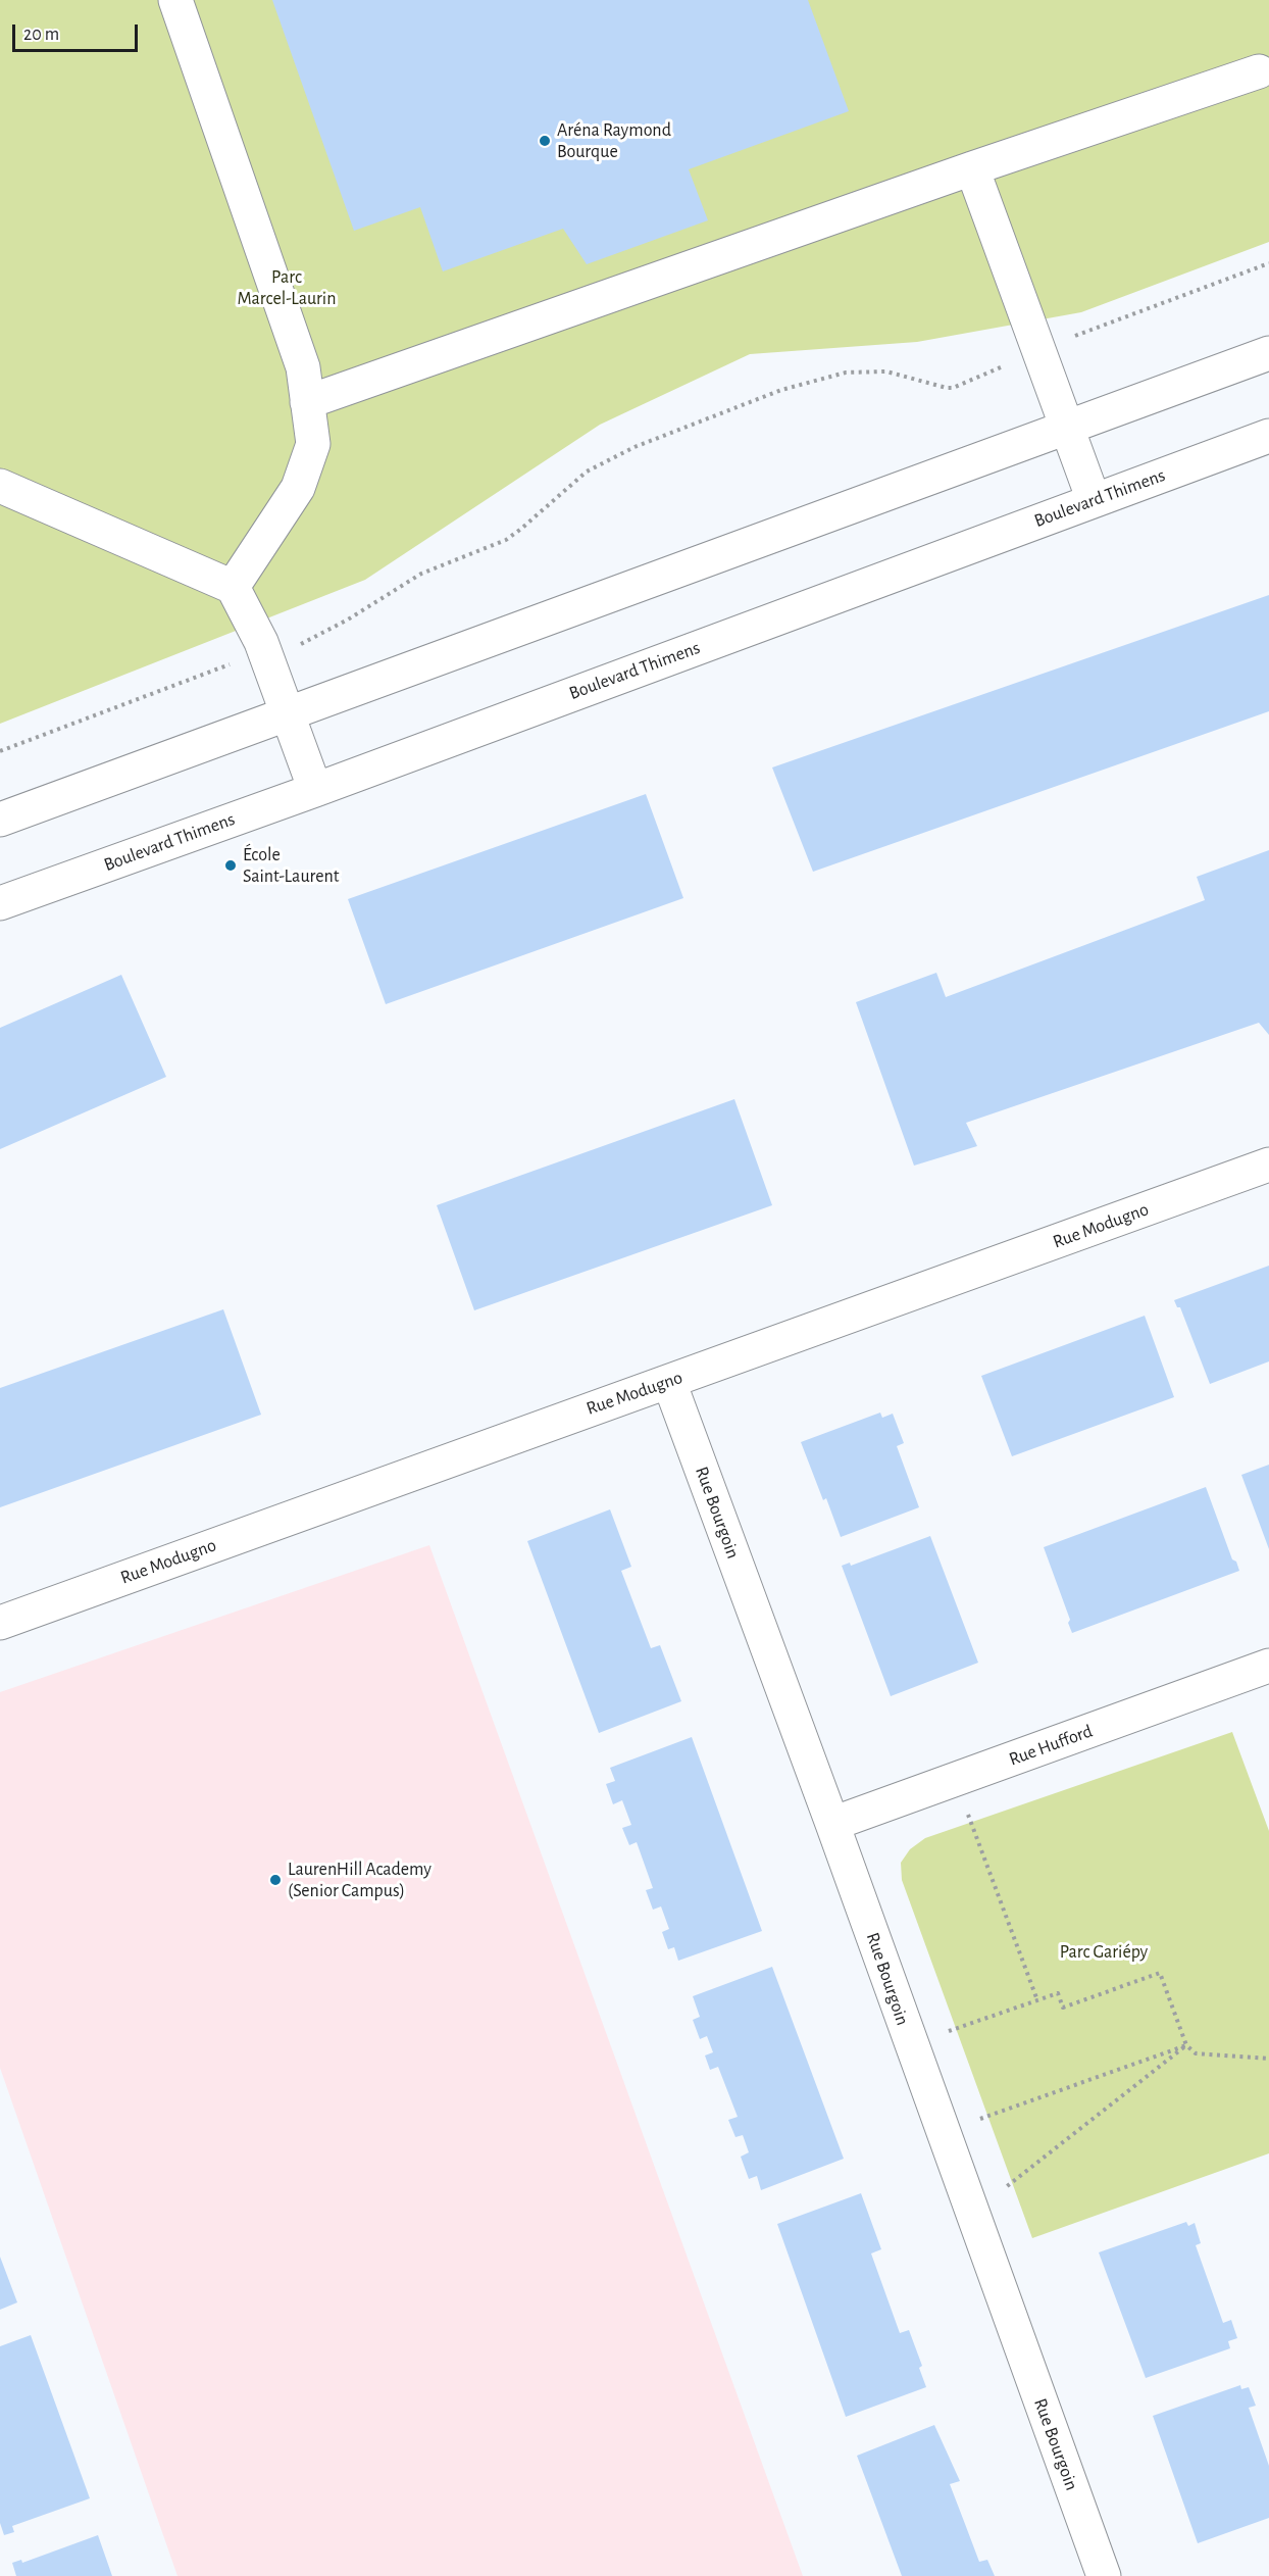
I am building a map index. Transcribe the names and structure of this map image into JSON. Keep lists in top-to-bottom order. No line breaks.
{"streets":{"street":["Boulevard Thimens","Rue Modugno","Rue Bourgoin","Rue Hufford"]},"crossings":[["Rue Modugno","Rue Bourgoin"],["Rue Bourgoin","Rue Hufford"]],"parks":["Parc Marcel-Laurin","Parc Gariépy"],"places":["Aréna Raymond Bourque","École Saint-Laurent","LaurenHill Academy (Senior Campus)"],"scale_bar":"20 m"}
